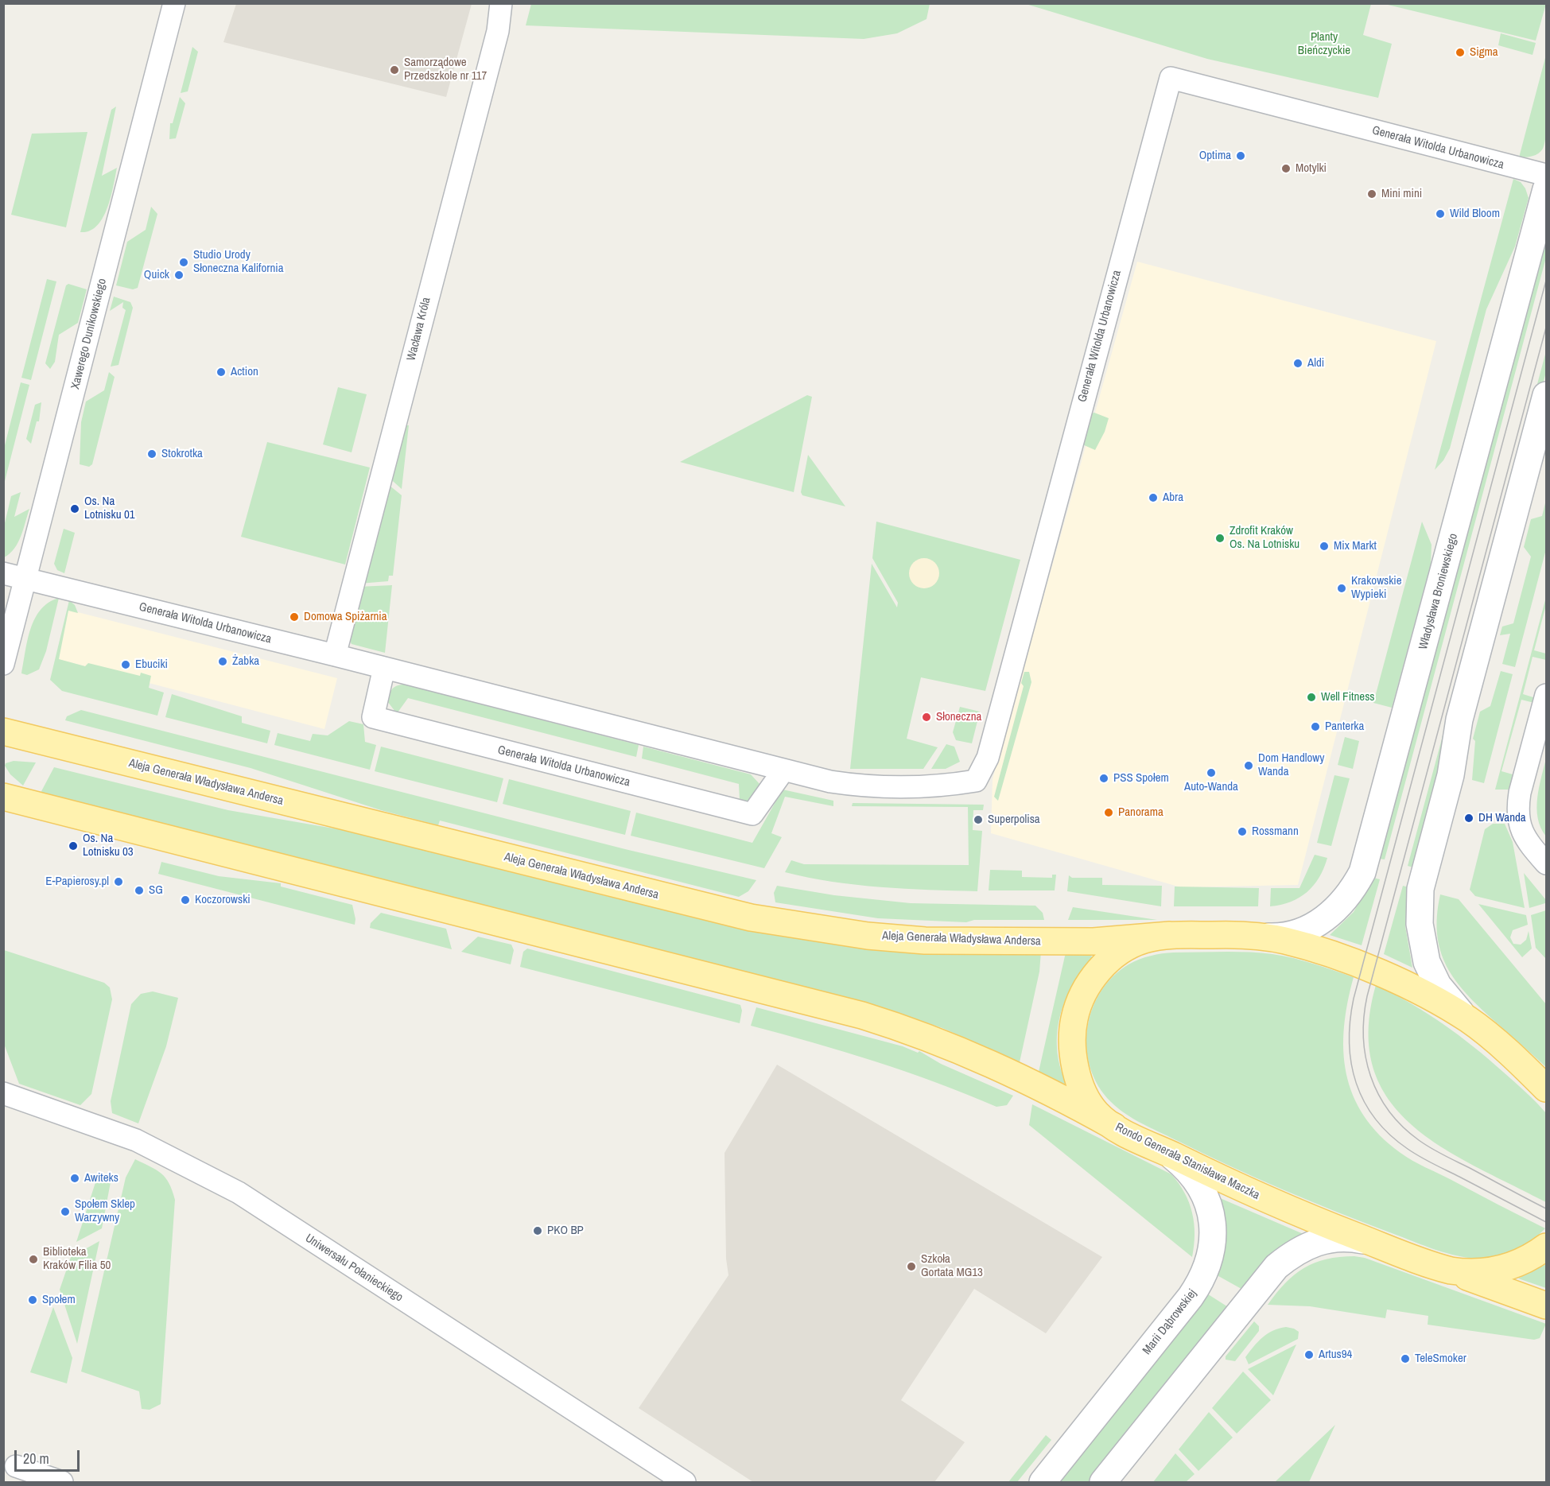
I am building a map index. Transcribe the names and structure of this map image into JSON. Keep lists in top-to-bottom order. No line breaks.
{"streets":{"main road":["Aleja Generała Władysława Andersa","Rondo Generała Stanisława Maczka"],"street":["Generała Witolda Urbanowicza","Wacława Króla","Xawerego Dunikowskiego","Władysława Broniewskiego","Uniwersału Połanieckiego","Marii Dąbrowskiej"]},"crossings":[["Generała Witolda Urbanowicza","Wacława Króla"],["Generała Witolda Urbanowicza","Xawerego Dunikowskiego"],["Władysława Broniewskiego","Rondo Generała Stanisława Maczka"],["Aleja Generała Władysława Andersa","Rondo Generała Stanisława Maczka"],["Rondo Generała Stanisława Maczka","Marii Dąbrowskiej"]],"parks":["Planty Bieńczyckie"],"places":["Sigma","Samorządowe Przedszkole nr 117","Optima","Motylki","Mini mini","Wild Bloom","Studio Urody Słoneczna Kalifornia","Quick","Aldi","Action","Stokrotka","Abra","Os. Na Lotnisku 01","Zdrofit Kraków Os. Na Lotnisku","Mix Markt","Krakowskie Wypieki","Domowa Spiżarnia","Żabka","Ebuciki","Well Fitness","Słoneczna","Panterka","Dom Handlowy Wanda","Auto-Wanda","PSS Społem","Panorama","DH Wanda","Superpolisa","Rossmann","Os. Na Lotnisku 03","E-Papierosy.pl","SG","Koczorowski","Awiteks","Społem Sklep Warzywny","PKO BP","Biblioteka Kraków Filia 50","Szkoła Gortata MG13","Społem","Artus94","TeleSmoker"],"scale_bar":"20 m"}
